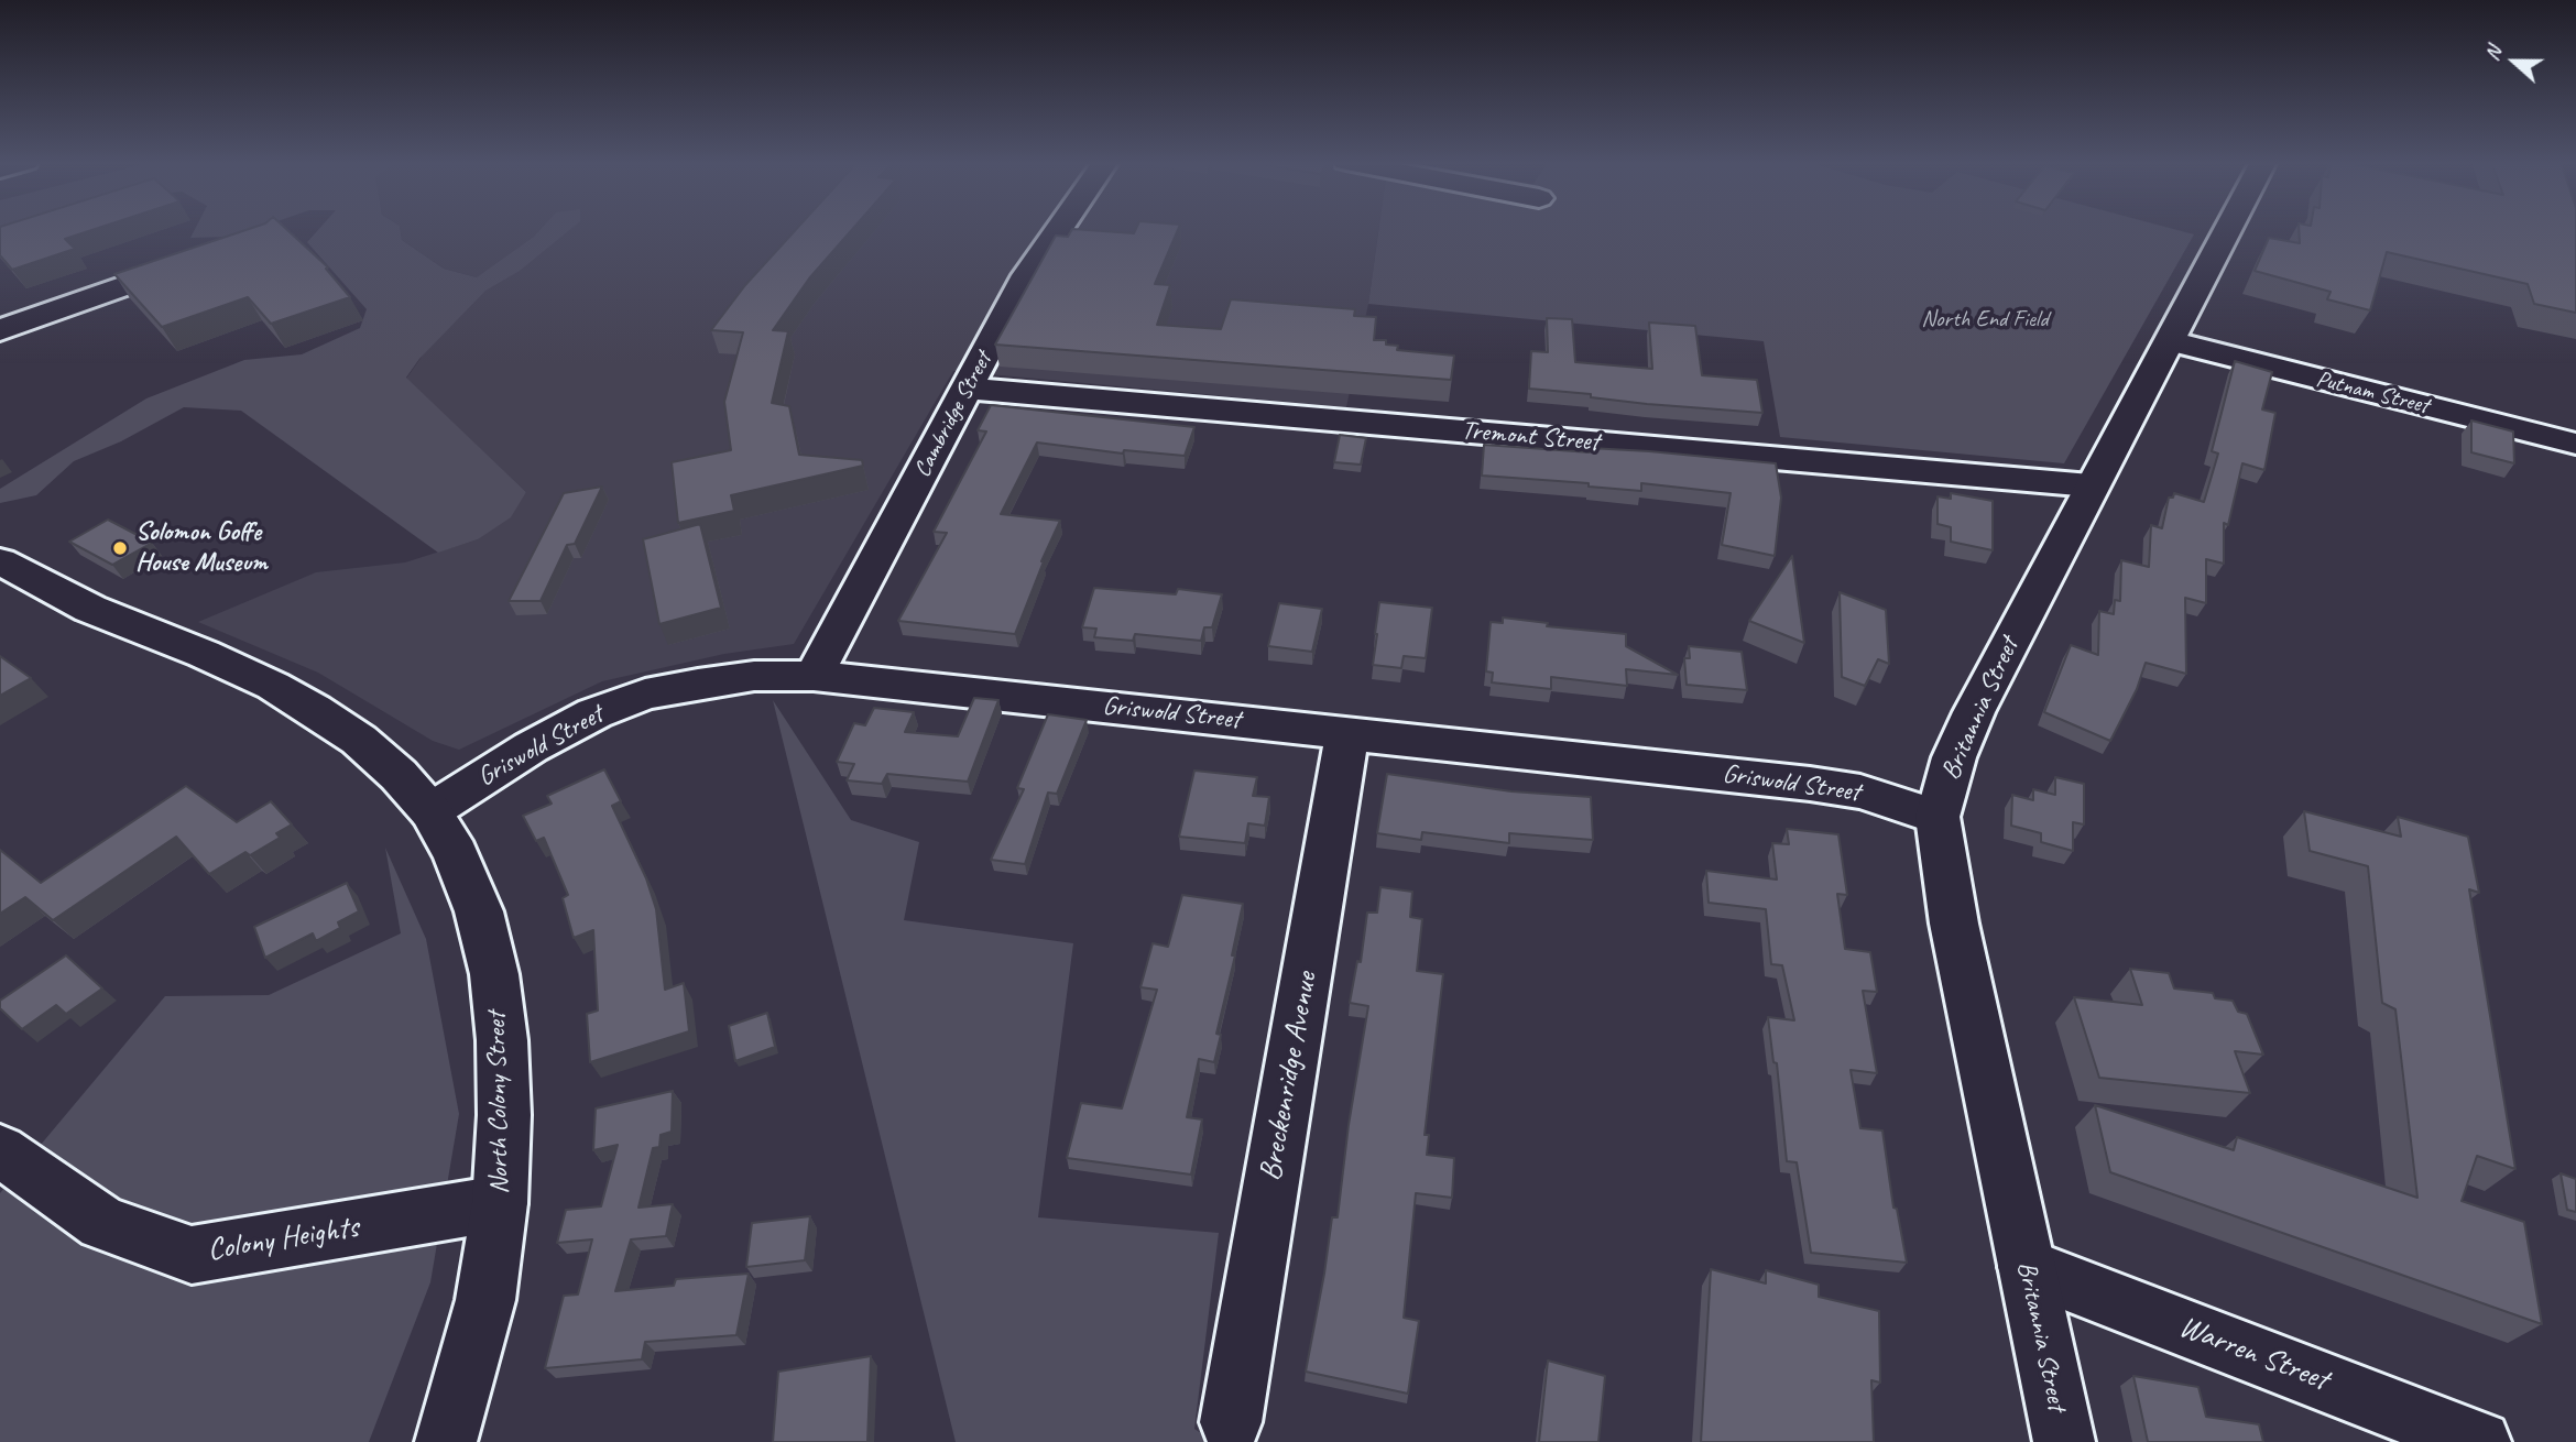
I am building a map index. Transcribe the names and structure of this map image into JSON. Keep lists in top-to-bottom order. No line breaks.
{"streets":{"street":["Putnam Street","Cambridge Street","Tremont Street","Britannia Street","Griswold Street","Breckenridge Avenue","North Colony Street","Colony Heights","Warren Street"]},"crossings":[["Putnam Street","Britannia Street"],["Cambridge Street","Tremont Street"],["Cambridge Street","Griswold Street"],["Tremont Street","Britannia Street"],["Britannia Street","Griswold Street"],["Britannia Street","Warren Street"],["Griswold Street","Breckenridge Avenue"],["Griswold Street","North Colony Street"],["North Colony Street","Colony Heights"]],"parks":["North End Field"],"places":["Solomon Goffe House Museum"],"north":"left"}
